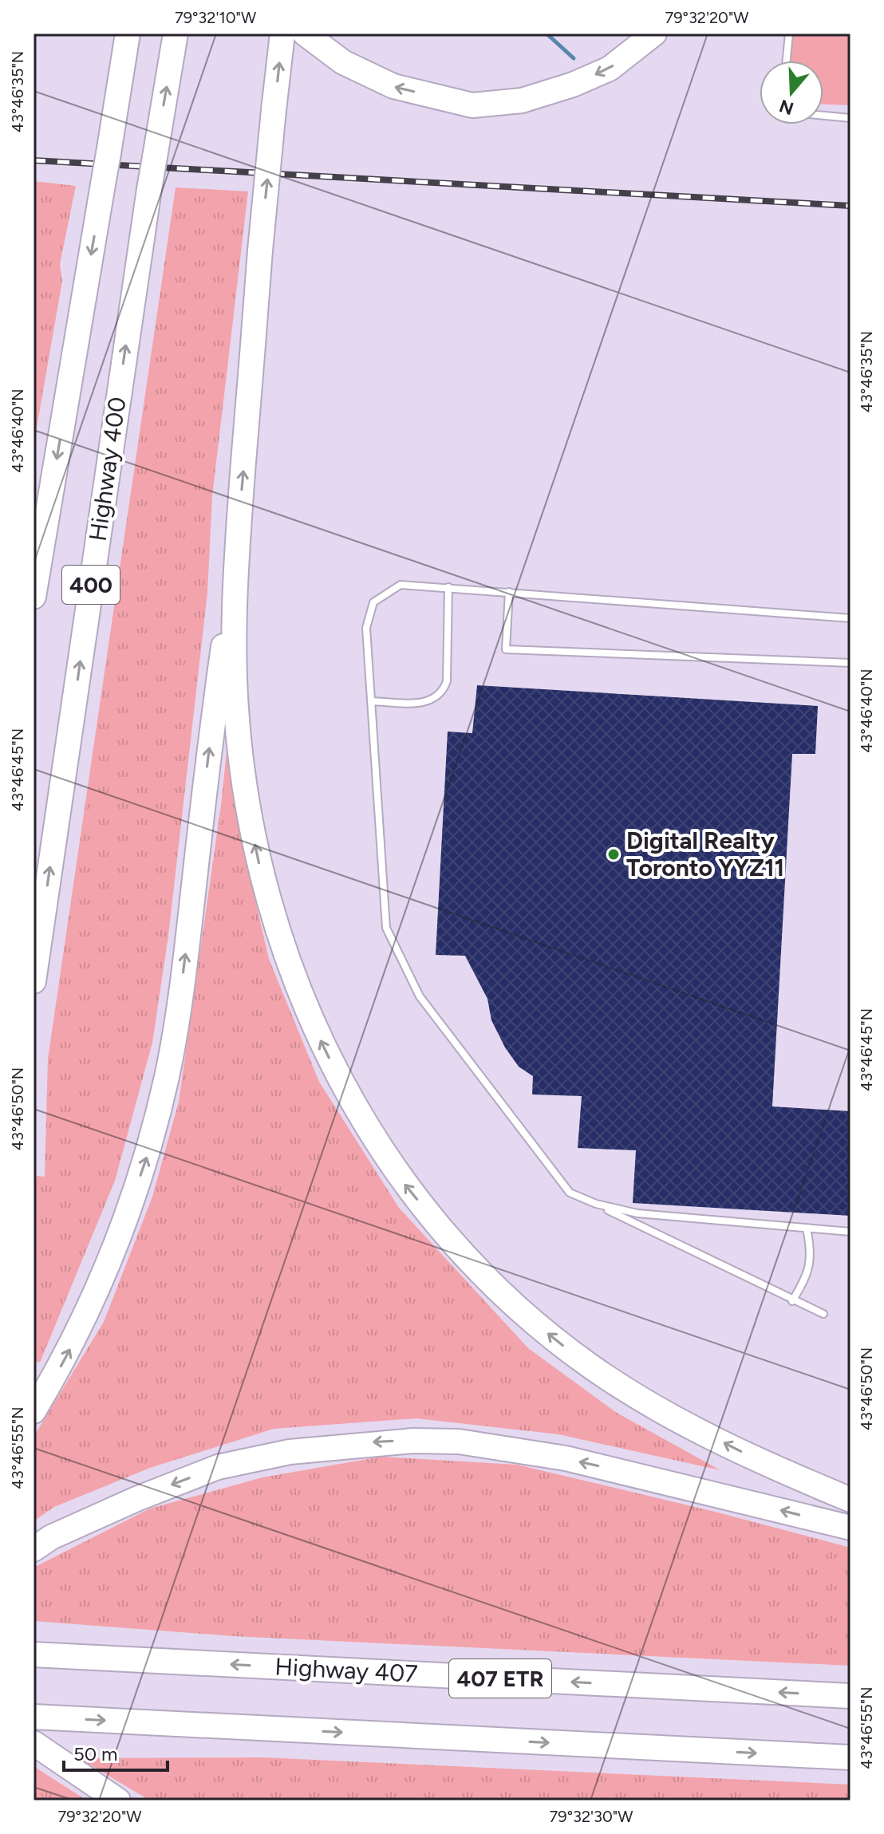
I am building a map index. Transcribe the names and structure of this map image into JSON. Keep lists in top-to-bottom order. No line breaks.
{"streets":{"highway":["Highway 400","400","Highway 407","407 ETR"]},"places":["Digital Realty Toronto YYZ11"],"scale_bar":"50 m","north":"bottom","coordinates":["79°32'10\"W","79°32'20\"W","43°46'35\"N","43°46'40\"N","43°46'45\"N","43°46'50\"N","43°46'55\"N","79°32'30\"W"]}
